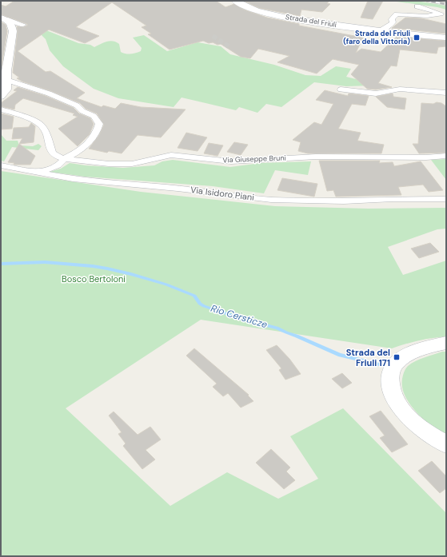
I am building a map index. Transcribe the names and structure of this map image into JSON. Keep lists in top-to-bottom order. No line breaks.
{"streets":{"main road":["Strada del Friuli"],"street":["Via Giuseppe Bruni","Via Isidoro Piani"]},"water":["Rio Cersticze"],"parks":["Bosco Bertoloni"],"places":{"transit":["Strada del Friuli (faro della Vittoria)","Strada del Friuli 171"]}}
